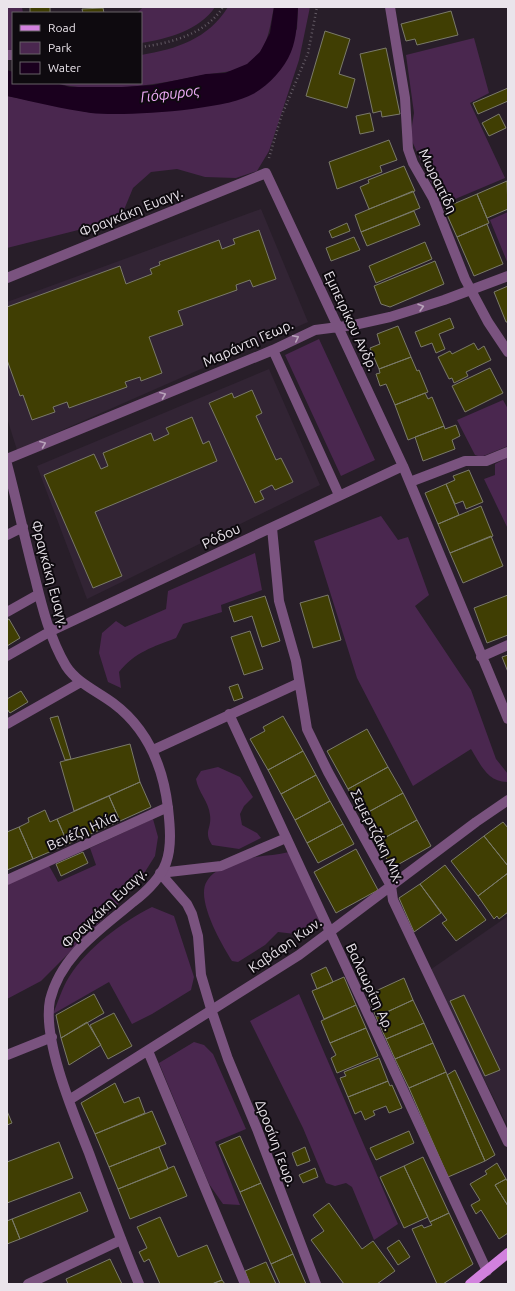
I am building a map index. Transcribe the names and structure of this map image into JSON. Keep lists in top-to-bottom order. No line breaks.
{"streets":{"street":["Μωραιτίδη","Φραγκάκη Ευαγγ.","Εμπειρίκου Ανδρ.","Μαράντη Γεωρ.","Ρόδου","Βενέζη Ηλία","Σεμερτζάκη Μιχ.","Καβάφη Κων.","Βαλαωρίτη Αρ.","Δροσίνη Γεωρ."]},"crossings":[["Μωραιτίδη","Μαράντη Γεωρ."],["Φραγκάκη Ευαγγ.","Εμπειρίκου Ανδρ."],["Φραγκάκη Ευαγγ.","Ρόδου"],["Φραγκάκη Ευαγγ.","Βενέζη Ηλία"],["Φραγκάκη Ευαγγ.","Καβάφη Κων."],["Φραγκάκη Ευαγγ.","Δροσίνη Γεωρ."],["Εμπειρίκου Ανδρ.","Μαράντη Γεωρ."],["Εμπειρίκου Ανδρ.","Ρόδου"],["Ρόδου","Σεμερτζάκη Μιχ."],["Σεμερτζάκη Μιχ.","Καβάφη Κων."],["Καβάφη Κων.","Βαλαωρίτη Αρ."],["Καβάφη Κων.","Δροσίνη Γεωρ."]],"one_way":["Μαράντη Γεωρ."],"water":["Γιόφυρος"],"legend":["Road","Park","Water"]}
